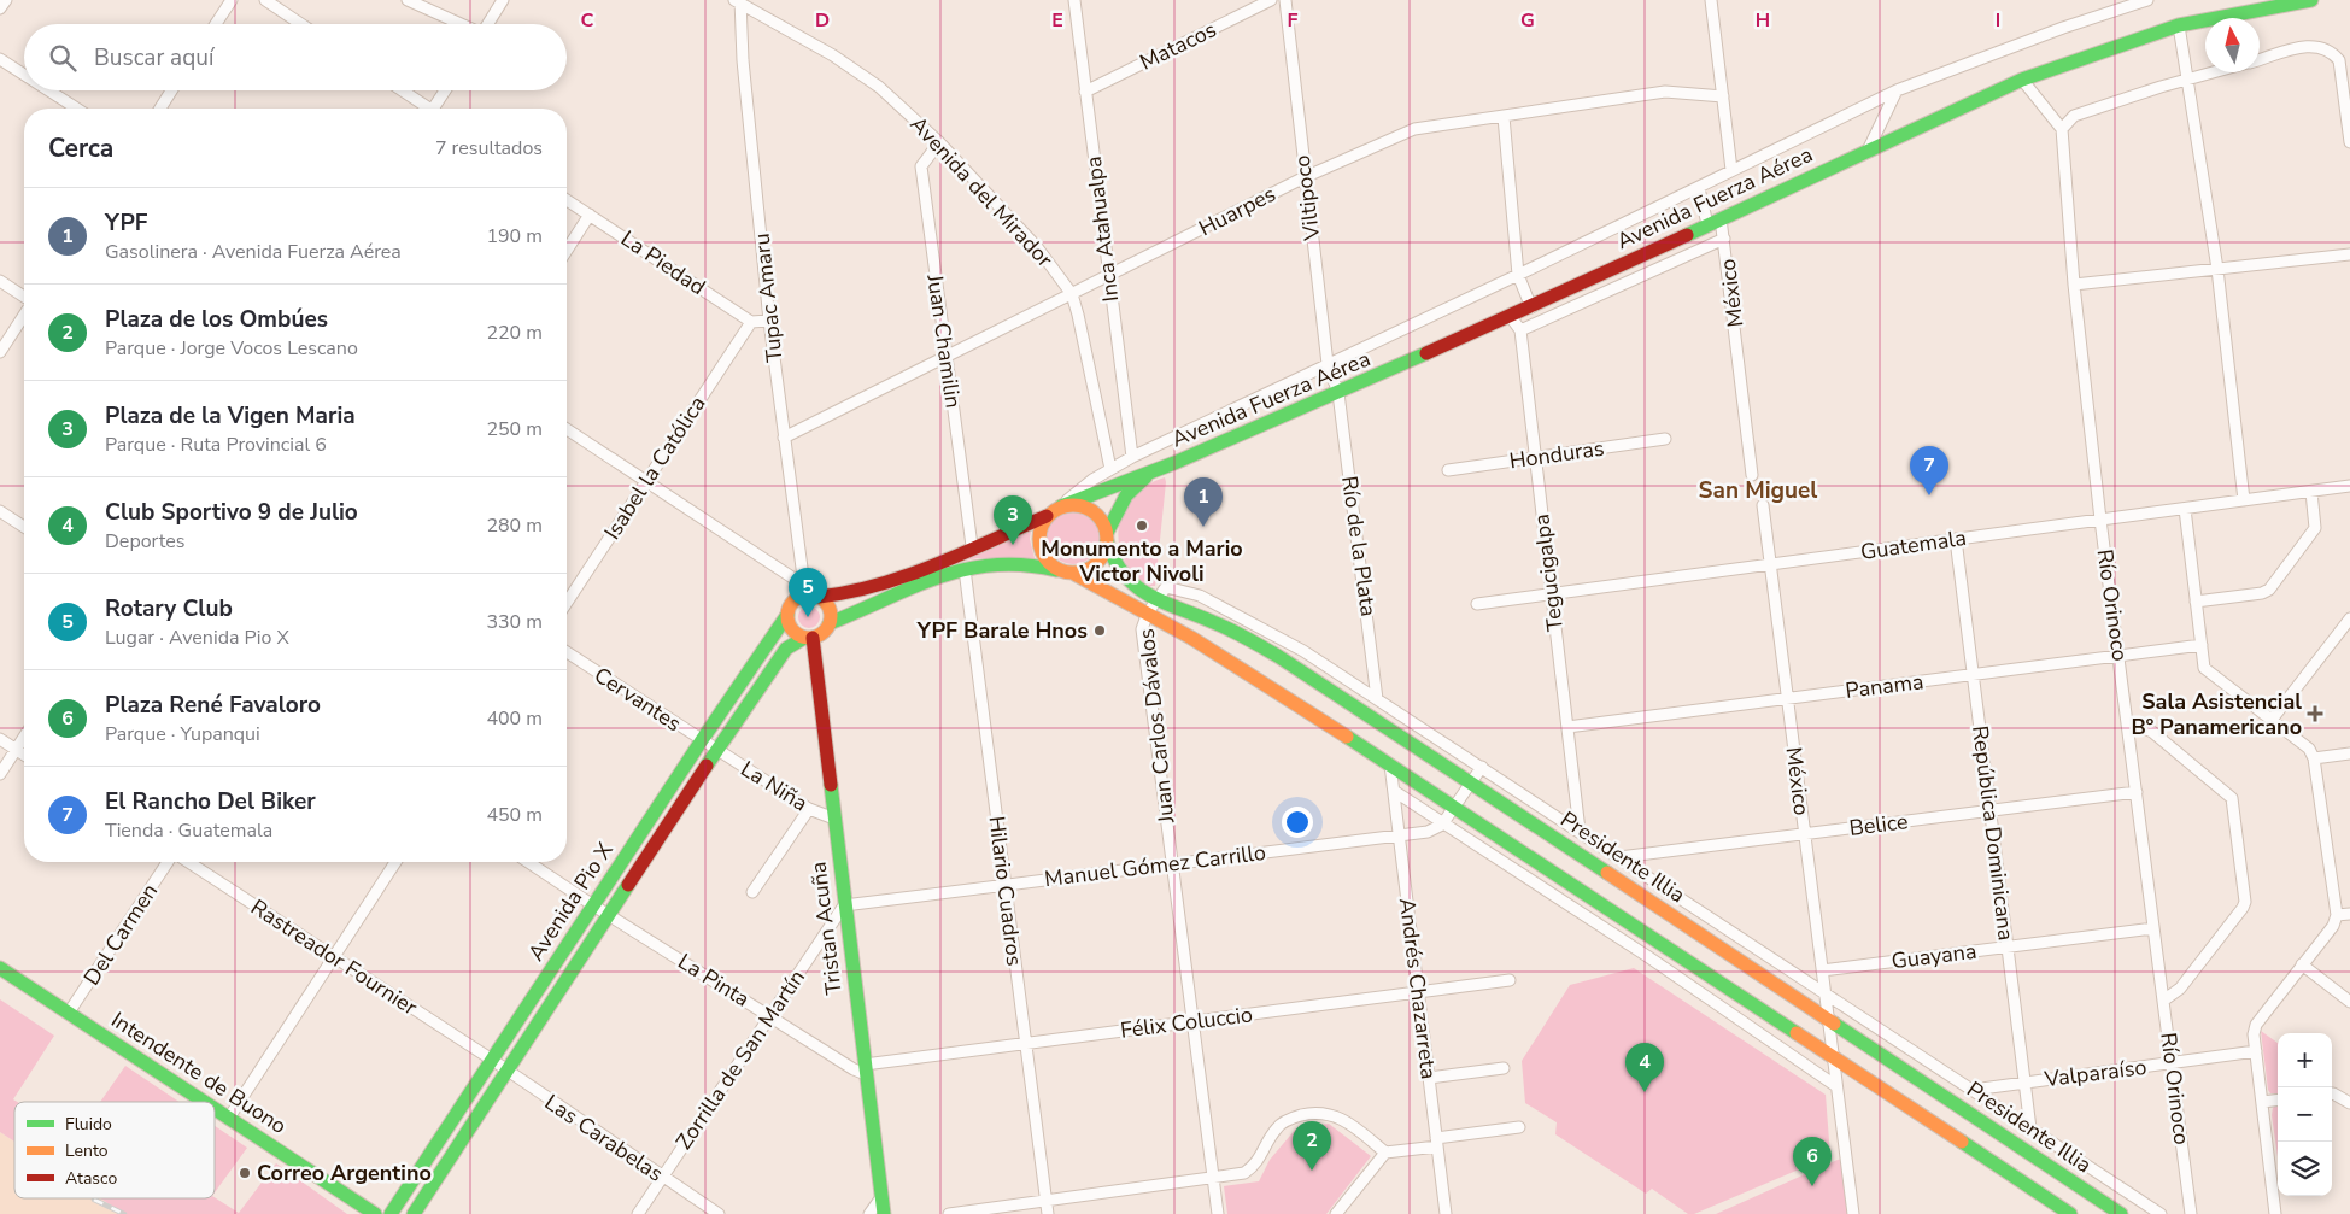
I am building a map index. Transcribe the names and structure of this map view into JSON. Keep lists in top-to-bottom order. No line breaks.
{"streets":{"main road":["Avenida Fuerza Aérea","Presidente Illia","Avenida Pio X","Tristan Acuña","Intendente de Buono"],"street":["Matacos","Avenida del Mirador","Viltipoco","Huarpes","Inca Atahualpa","La Piedad","México","Tupac Amaru","Juan Chamilin","Honduras","Isabel la Católica","Guatemala","Río de la Plata","Tegucigalpa","Río Orinoco","Panama","Cervantes","Juan Carlos Dávalos","La Niña","Belice","República Dominicana","Manuel Gómez Carrillo","Hilario Cuadros","Del Carmen","Guayana","Rastreador Fournier","La Pinta","Andrés Chazarreta","Félix Coluccio","Zorrilla de San Martín","Valparaíso","Las Carabelas"]},"crossings":[["Matacos","Inca Atahualpa"],["Avenida del Mirador","Huarpes"],["Avenida del Mirador","Tupac Amaru"],["Avenida del Mirador","Juan Chamilin"],["Viltipoco","Avenida Fuerza Aérea"],["Viltipoco","Huarpes"],["Viltipoco","Río de la Plata"],["Avenida Fuerza Aérea","México"],["Avenida Fuerza Aérea","Tupac Amaru"],["Avenida Fuerza Aérea","Juan Chamilin"],["Avenida Fuerza Aérea","Río de la Plata"],["Avenida Fuerza Aérea","Tegucigalpa"],["Avenida Fuerza Aérea","Presidente Illia"],["Avenida Fuerza Aérea","Avenida Pio X"],["Avenida Fuerza Aérea","Tristan Acuña"],["Huarpes","Inca Atahualpa"],["Huarpes","Tupac Amaru"],["Huarpes","Juan Chamilin"],["La Piedad","Isabel la Católica"],["México","Guatemala"],["México","Panama"],["México","Belice"],["México","Presidente Illia"],["México","Guayana"],["Tupac Amaru","Avenida Pio X"],["Tupac Amaru","Tristan Acuña"],["Honduras","Tegucigalpa"],["Guatemala","Tegucigalpa"],["Guatemala","Río Orinoco"],["Guatemala","República Dominicana"],["Tegucigalpa","Panama"],["Río Orinoco","Panama"],["Río Orinoco","Belice"],["Río Orinoco","Guayana"],["Río Orinoco","Valparaíso"],["Panama","República Dominicana"],["Cervantes","La Niña"],["Cervantes","Avenida Pio X"],["Juan Carlos Dávalos","Presidente Illia"],["Juan Carlos Dávalos","Manuel Gómez Carrillo"],["Juan Carlos Dávalos","Félix Coluccio"],["La Niña","Avenida Pio X"],["La Niña","Tristan Acuña"],["Belice","República Dominicana"],["República Dominicana","Guayana"],["República Dominicana","Valparaíso"],["Manuel Gómez Carrillo","Hilario Cuadros"],["Manuel Gómez Carrillo","Tristan Acuña"],["Manuel Gómez Carrillo","Andrés Chazarreta"],["Manuel Gómez Carrillo","Zorrilla de San Martín"],["Hilario Cuadros","Félix Coluccio"],["Avenida Pio X","Tristan Acuña"],["Avenida Pio X","Rastreador Fournier"],["Avenida Pio X","La Pinta"],["Avenida Pio X","Las Carabelas"],["Tristan Acuña","La Pinta"],["Tristan Acuña","Félix Coluccio"],["Tristan Acuña","Zorrilla de San Martín"],["Del Carmen","Intendente de Buono"],["Rastreador Fournier","Las Carabelas"],["La Pinta","Félix Coluccio"],["La Pinta","Zorrilla de San Martín"],["Andrés Chazarreta","Félix Coluccio"],["Zorrilla de San Martín","Las Carabelas"]],"districts":["San Miguel"],"places":{"other":["Monumento a Mario Victor Nivoli","YPF Barale Hnos","Correo Argentino"],"health":["Sala Asistencial Bº Panamericano"]},"legend":["Fluido","Lento","Atasco"],"north":"top","page":{"search":"Buscar aquí","heading":["Cerca","7 resultados"],"list":[{"mark":"1","name":"YPF","note":"Gasolinera · Avenida Fuerza Aérea","value":"190 m"},{"mark":"2","name":"Plaza de los Ombúes","note":"Parque · Jorge Vocos Lescano","value":"220 m"},{"mark":"3","name":"Plaza de la Vigen Maria","note":"Parque · Ruta Provincial 6","value":"250 m"},{"mark":"4","name":"Club Sportivo 9 de Julio","note":"Deportes","value":"280 m"},{"mark":"5","name":"Rotary Club","note":"Lugar · Avenida Pio X","value":"330 m"},{"mark":"6","name":"Plaza René Favaloro","note":"Parque · Yupanqui","value":"400 m"},{"mark":"7","name":"El Rancho Del Biker","note":"Tienda · Guatemala","value":"450 m"}],"pins":["7","1","3","5","4","2","6"],"map_buttons":["+","−"]},"grid":{"columns":["C","D","E","F","G","H","I"]}}
